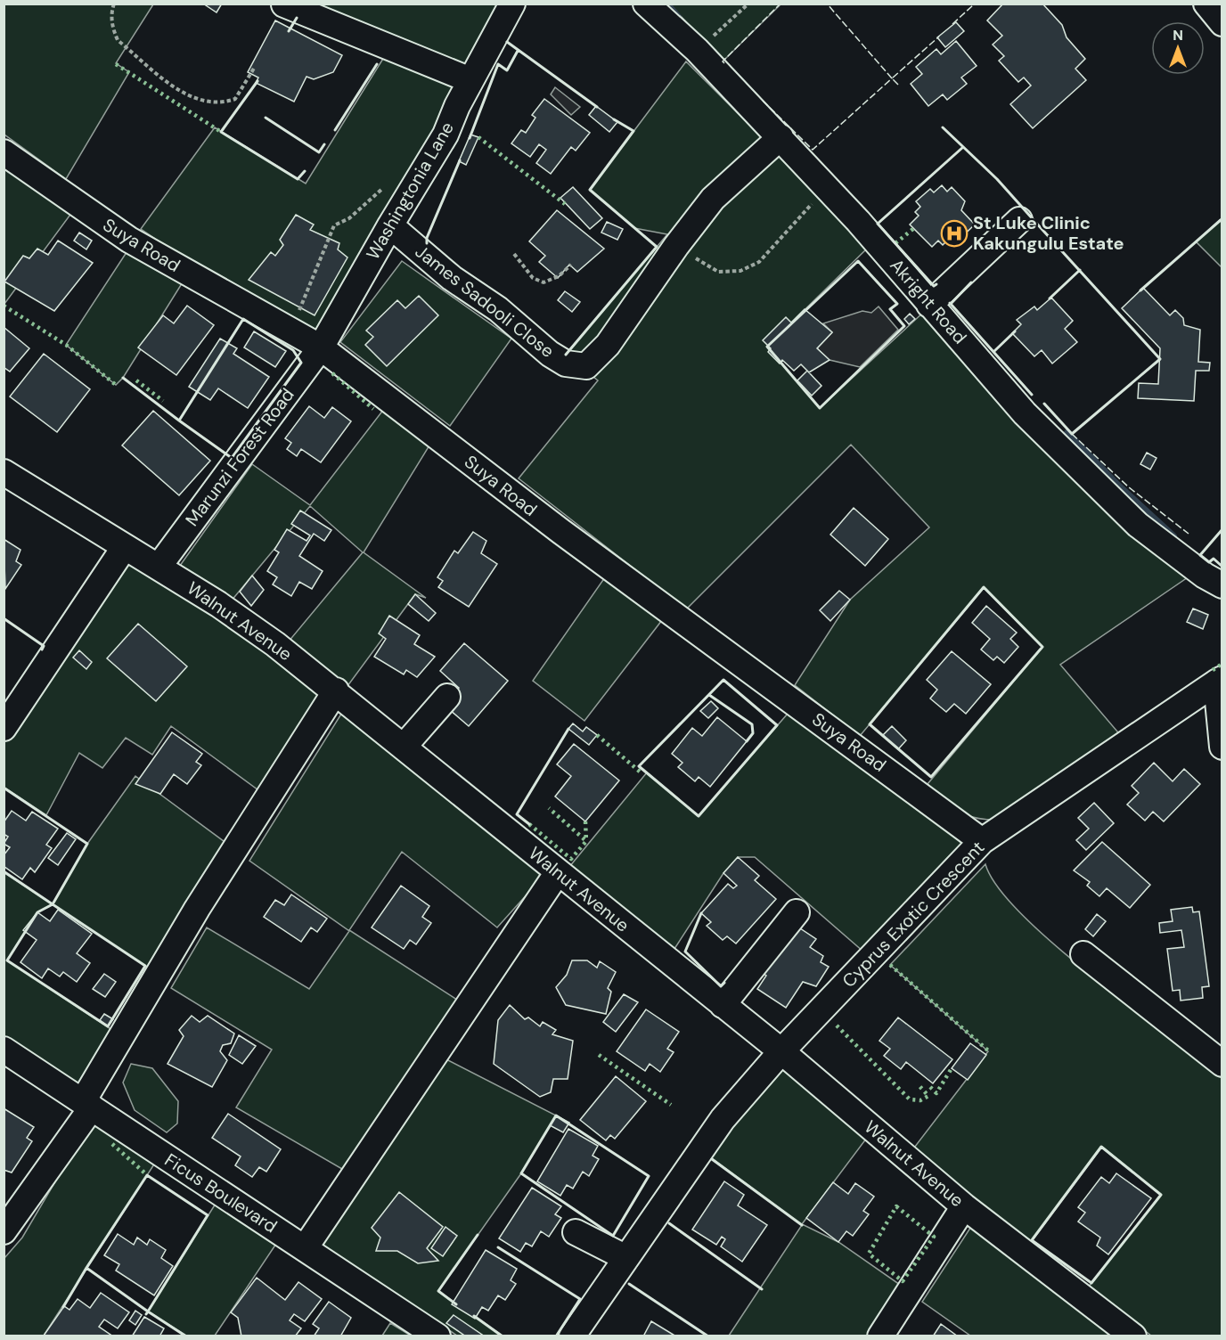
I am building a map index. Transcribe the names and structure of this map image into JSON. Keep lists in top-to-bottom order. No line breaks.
{"streets":{"street":["Washingtonia Lane","Suya Road","James Sadooli Close","Akright Road","Marunzi Forest Road","Walnut Avenue","Cyprus Exotic Crescent","Ficus Boulevard"]},"crossings":[["Washingtonia Lane","Suya Road"],["Washingtonia Lane","James Sadooli Close"],["Washingtonia Lane","Marunzi Forest Road"],["Suya Road","Marunzi Forest Road"],["Suya Road","Cyprus Exotic Crescent"],["Marunzi Forest Road","Walnut Avenue"],["Walnut Avenue","Cyprus Exotic Crescent"]],"places":{"hospital":["St Luke Clinic Kakungulu Estate"]},"north":"top"}
